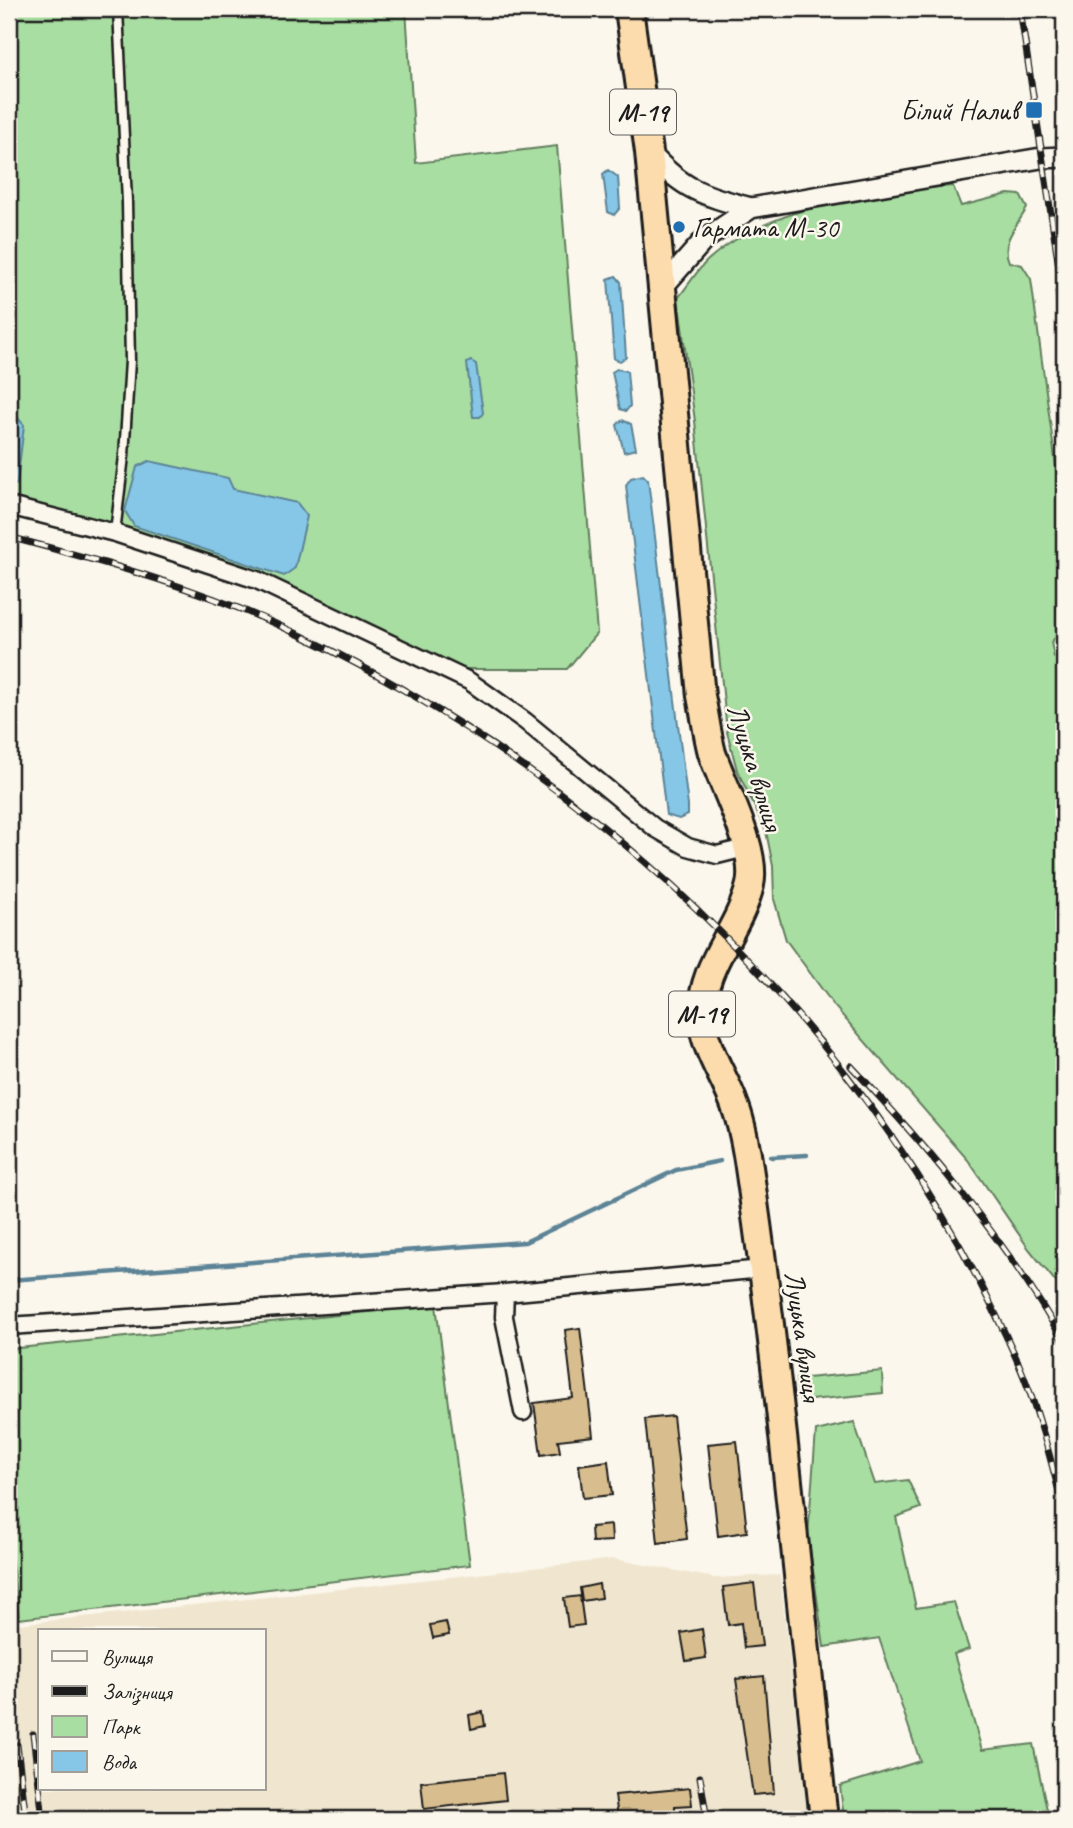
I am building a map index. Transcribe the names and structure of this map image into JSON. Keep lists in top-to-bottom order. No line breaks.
{"streets":{"highway":["М-19","Луцька вулиця"]},"places":{"transit":["Білий Налив"],"other":["Гармата М-30"]},"legend":["Вулиця","Залізниця","Парк","Вода"]}
